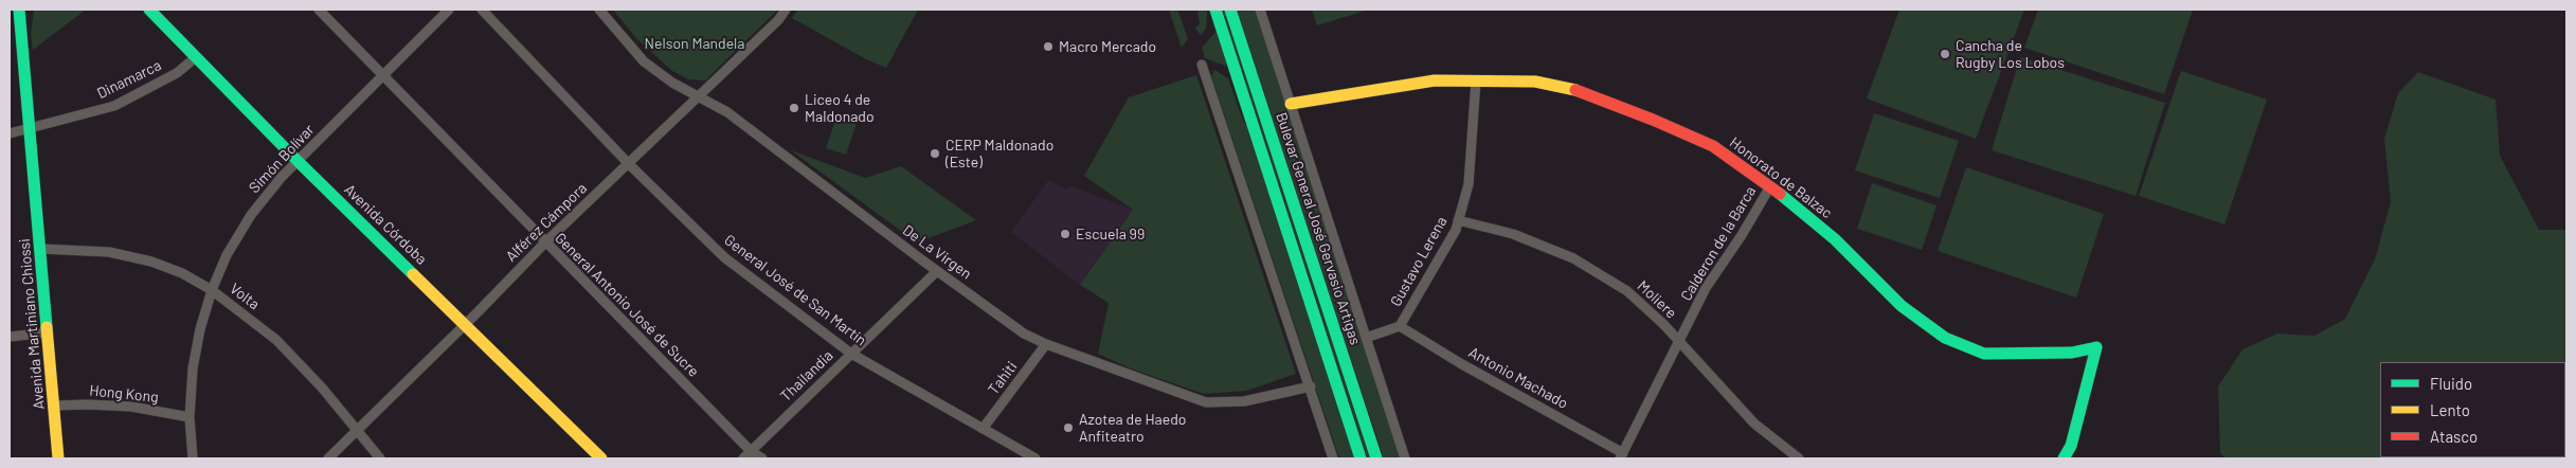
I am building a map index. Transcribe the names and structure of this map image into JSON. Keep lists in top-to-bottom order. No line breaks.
{"streets":{"street":["Dinamarca","Simón Bolívar","Honorato de Balzac","Alférez Cámpora","Avenida Córdoba","Bulevar General José Gervasio Artigas","Calderon de la Barca","De La Virgen","Gustavo Lerena","General José de San Martín","Volta","Moliere","General Antonio José de Sucre","Avenida Martiniano Chiossi","Thailandia","Tahiti","Antonio Machado","Hong Kong"]},"crossings":[["Dinamarca","Avenida Córdoba"],["Dinamarca","Avenida Martiniano Chiossi"],["Simón Bolívar","Avenida Córdoba"],["Simón Bolívar","Volta"],["Simón Bolívar","General Antonio José de Sucre"],["Simón Bolívar","Hong Kong"],["Honorato de Balzac","Bulevar General José Gervasio Artigas"],["Honorato de Balzac","Calderon de la Barca"],["Honorato de Balzac","Gustavo Lerena"],["Alférez Cámpora","Avenida Córdoba"],["Alférez Cámpora","De La Virgen"],["Alférez Cámpora","General José de San Martín"],["Alférez Cámpora","Volta"],["Alférez Cámpora","General Antonio José de Sucre"],["Bulevar General José Gervasio Artigas","Gustavo Lerena"],["Calderon de la Barca","Moliere"],["Calderon de la Barca","Antonio Machado"],["De La Virgen","Thailandia"],["De La Virgen","Tahiti"],["Gustavo Lerena","Moliere"],["Gustavo Lerena","Antonio Machado"],["General José de San Martín","Thailandia"],["General José de San Martín","Tahiti"],["Volta","Avenida Martiniano Chiossi"],["General Antonio José de Sucre","Thailandia"],["Avenida Martiniano Chiossi","Hong Kong"]],"parks":["Nelson Mandela"],"places":["Macro Mercado","Cancha de Rugby Los Lobos","Liceo 4 de Maldonado","CERP Maldonado (Este)","Escuela 99","Azotea de Haedo Anfiteatro"],"legend":["Fluido","Lento","Atasco"]}
